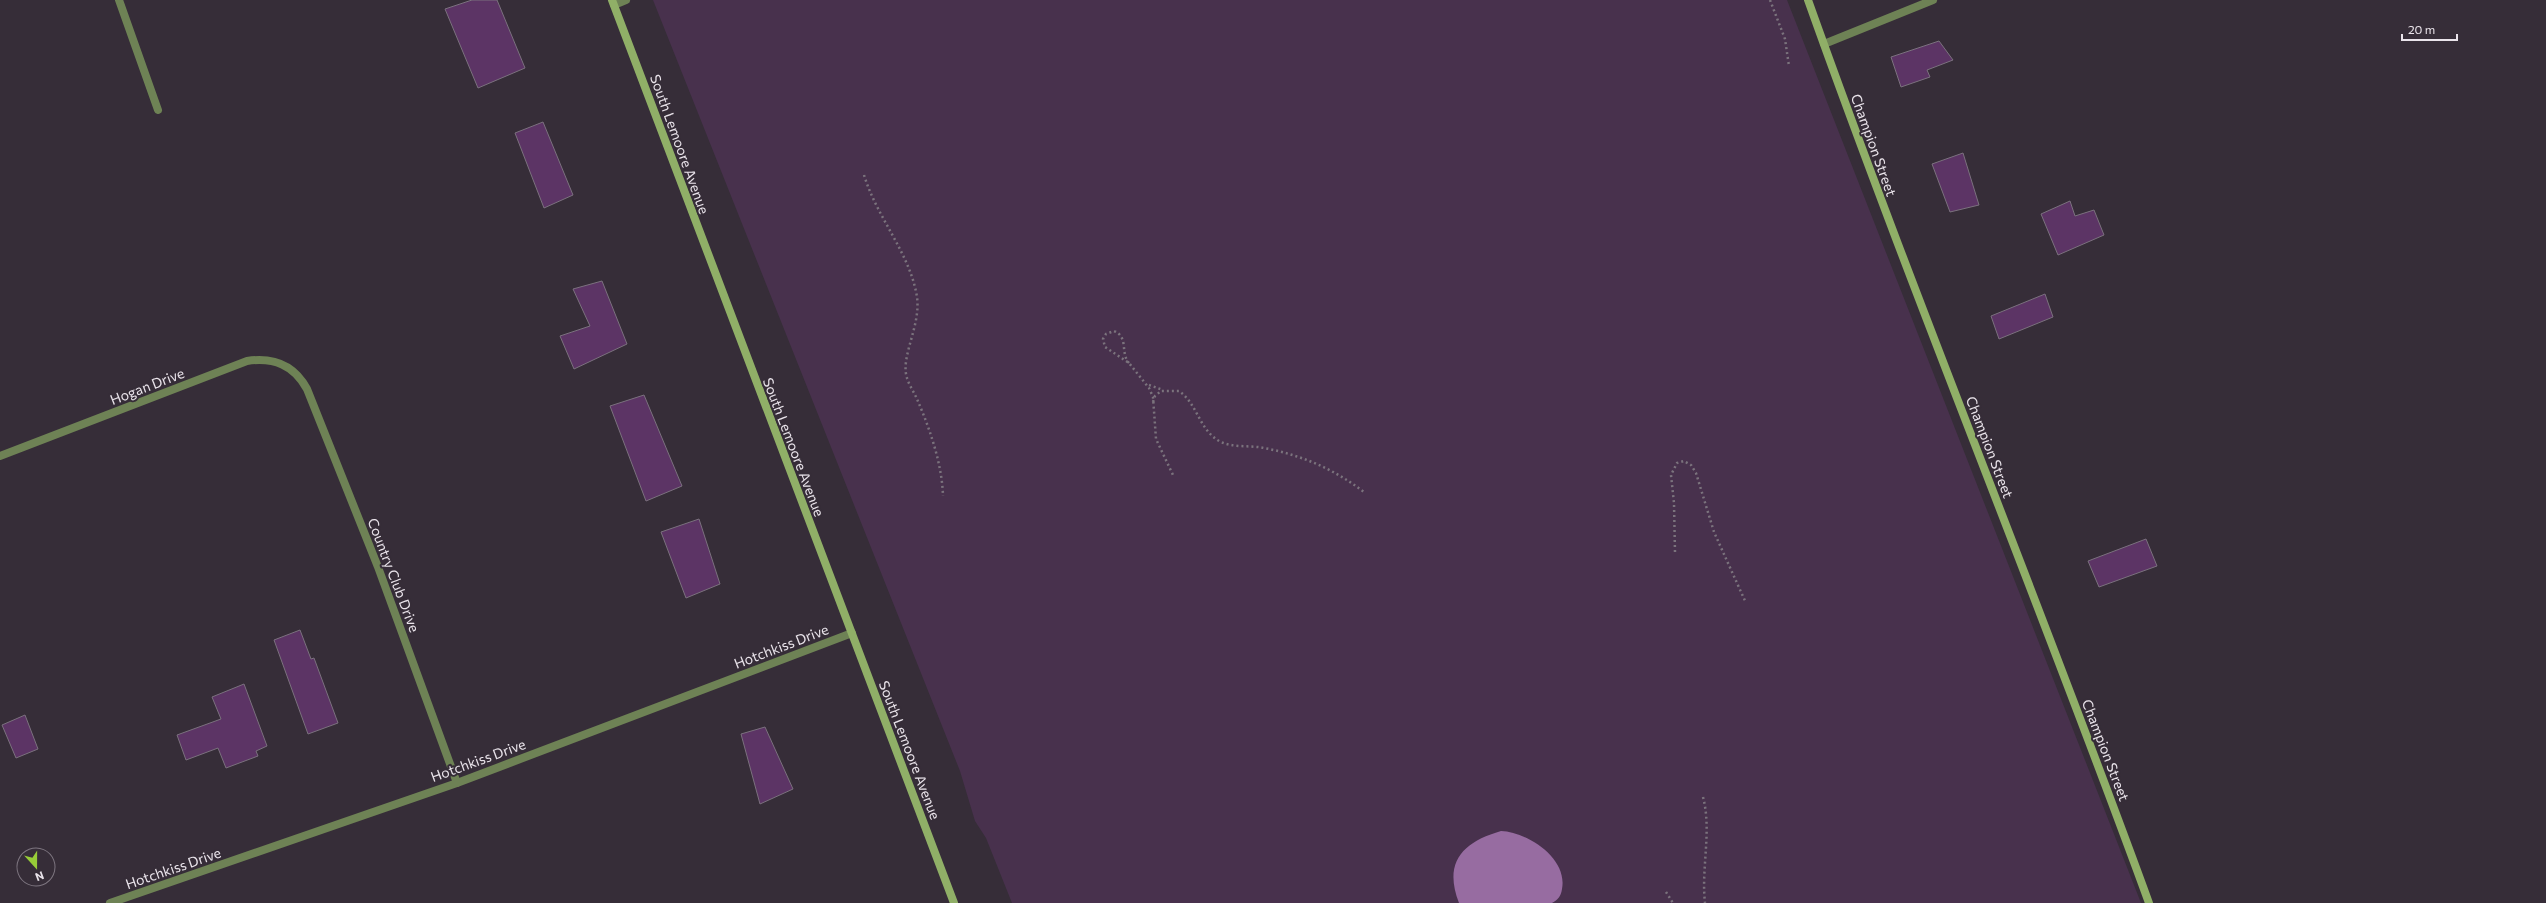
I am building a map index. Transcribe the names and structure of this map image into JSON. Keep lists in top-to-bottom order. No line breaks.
{"streets":{"street":["South Lemoore Avenue","Champion Street","Hogan Drive","Country Club Drive","Hotchkiss Drive"]},"crossings":[["South Lemoore Avenue","Hotchkiss Drive"],["Hogan Drive","Country Club Drive"],["Country Club Drive","Hotchkiss Drive"]],"scale_bar":"20 m","north":"bottom"}
